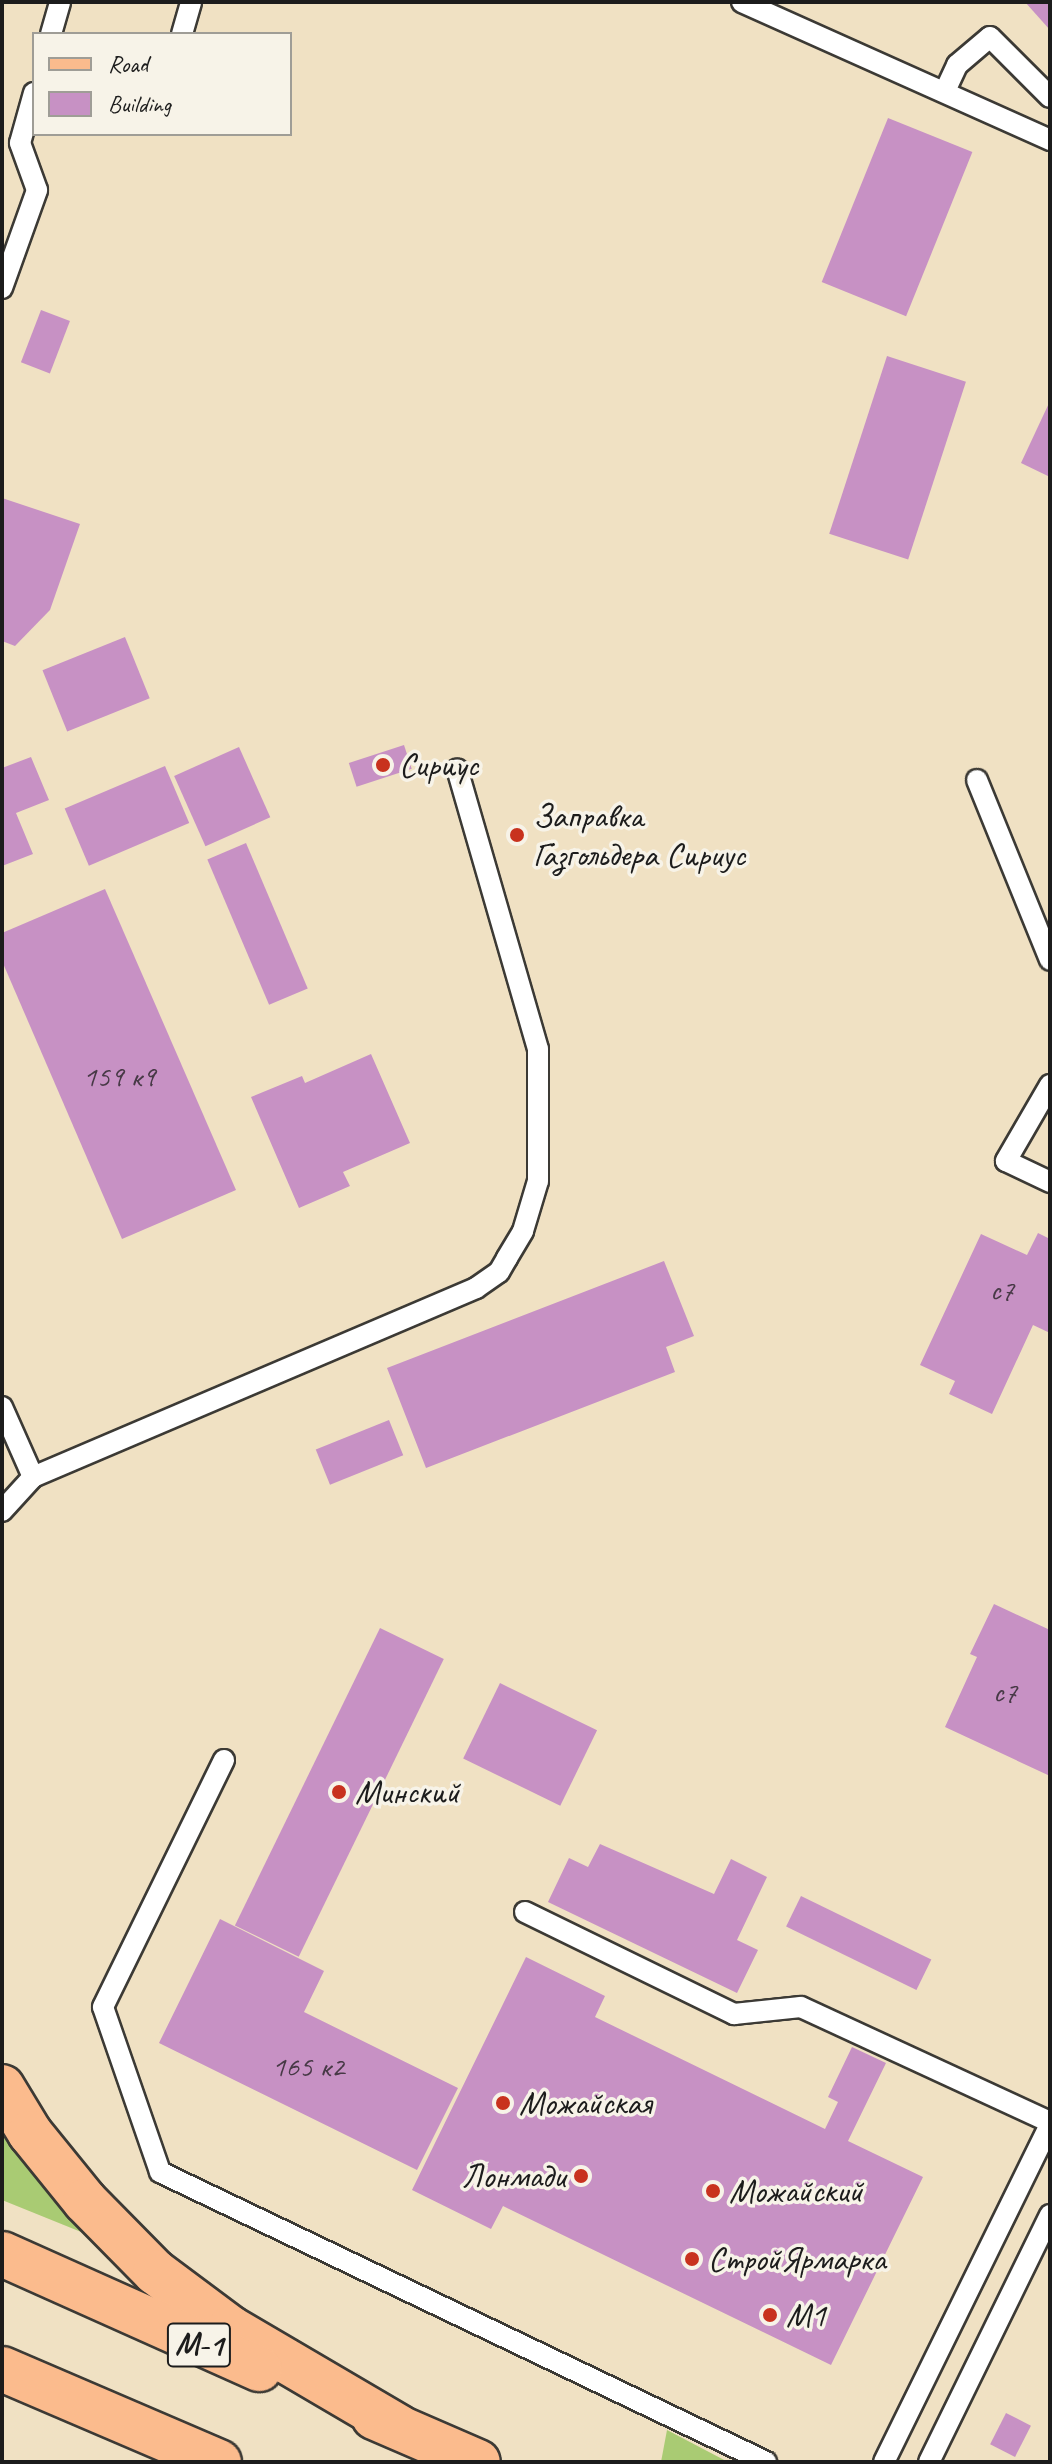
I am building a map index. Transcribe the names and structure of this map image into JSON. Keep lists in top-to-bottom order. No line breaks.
{"streets":{"main road":["М-1"]},"places":["Сириус","Заправка Газгольдера Сириус","Минский","Можайская","Лонмади","Можайский","СтройЯрмарка","М1"],"house_numbers":["159 к9","с7","с7","165 к2"],"legend":["Road","Building"]}
